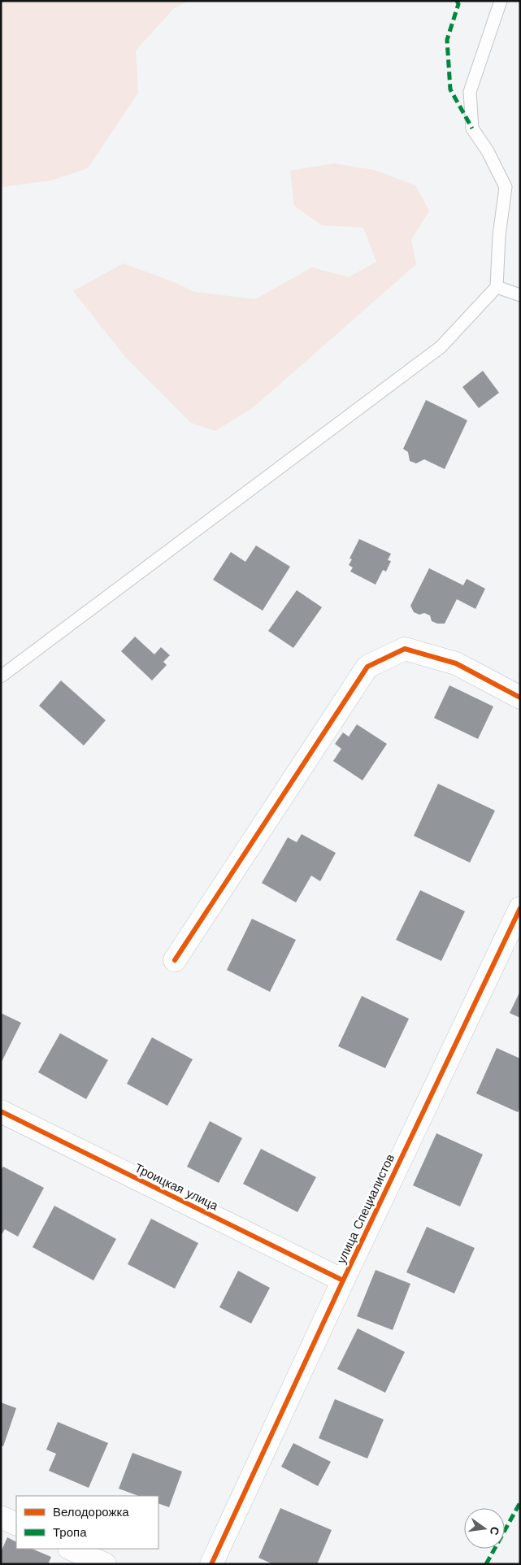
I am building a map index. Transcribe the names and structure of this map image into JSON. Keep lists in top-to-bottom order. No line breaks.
{"streets":{"street":["Троицкая улица","улица Специалистов"]},"crossings":[["Троицкая улица","улица Специалистов"]],"legend":["Велодорожка","Тропа"],"north":"right"}
